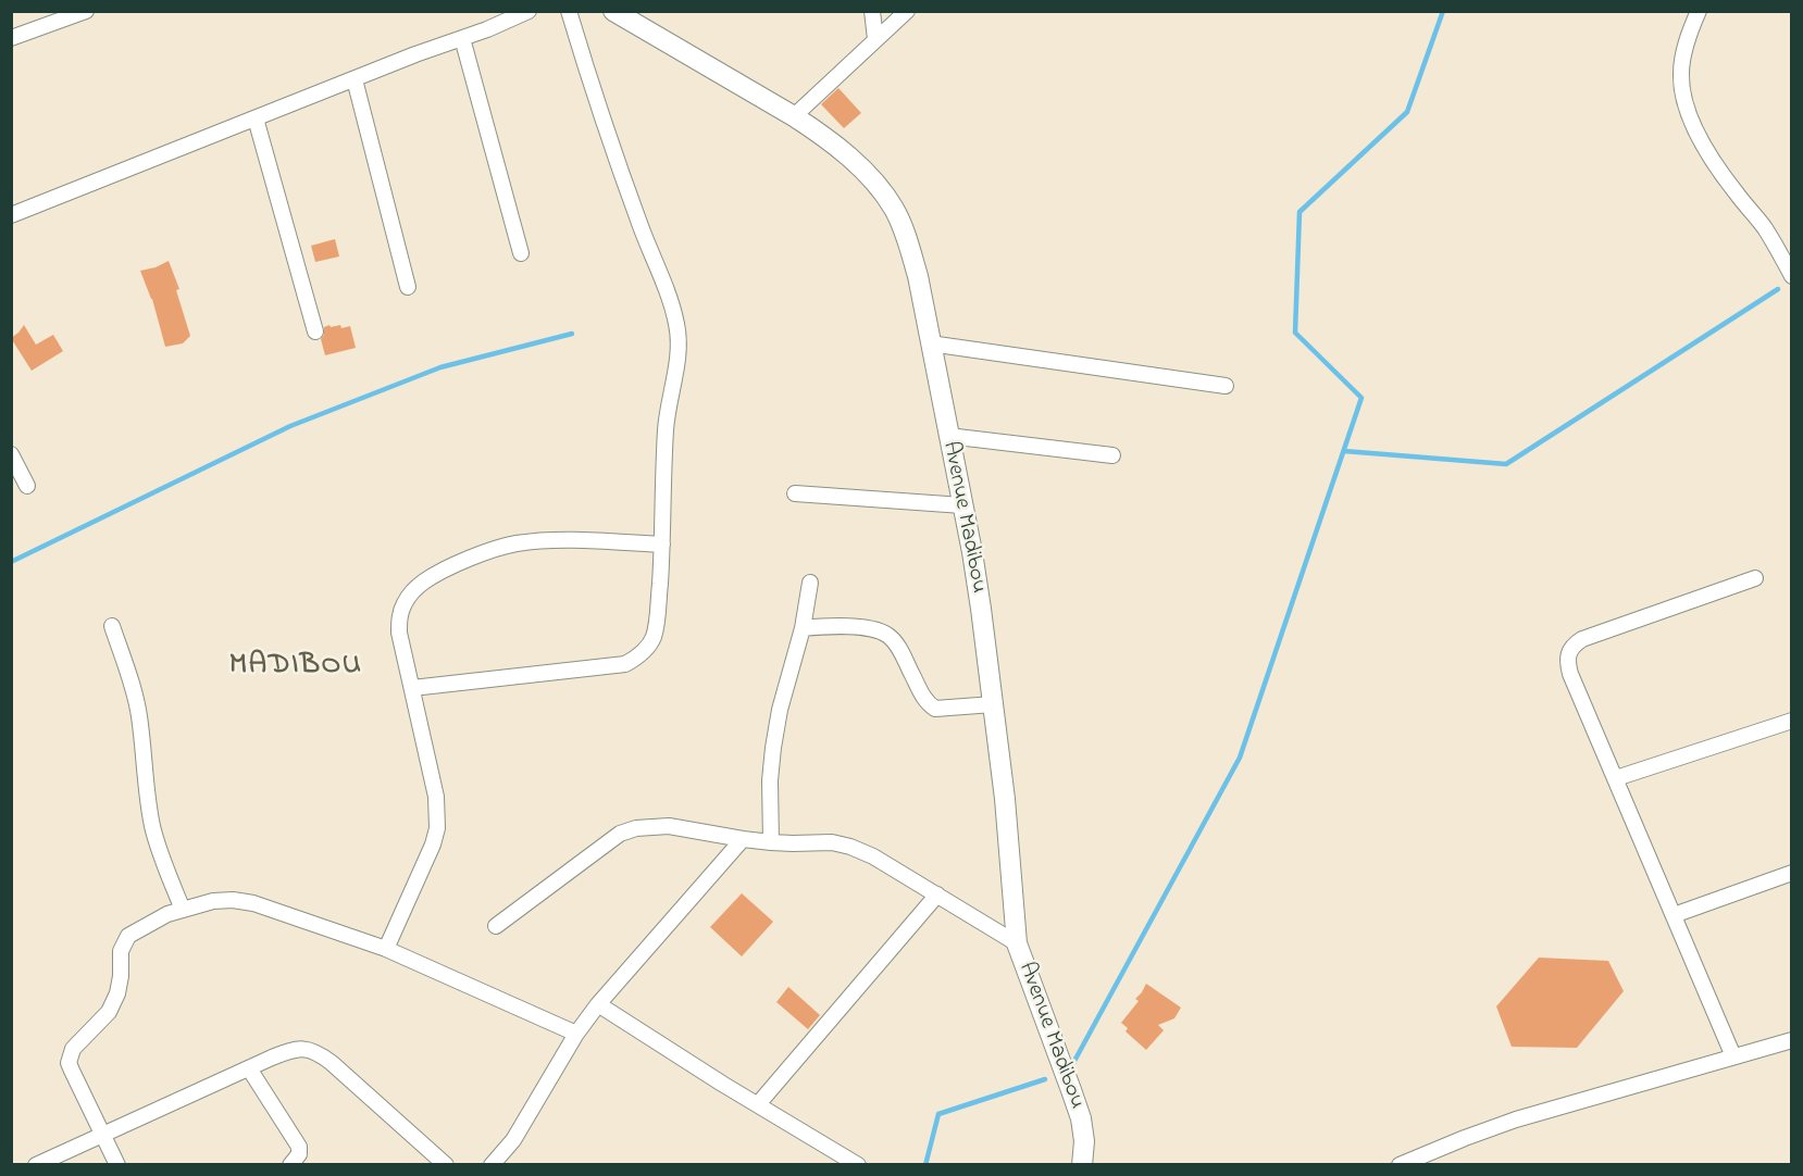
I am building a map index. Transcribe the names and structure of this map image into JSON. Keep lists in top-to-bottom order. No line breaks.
{"streets":{"street":["Avenue Madibou"]},"districts":["MADIBOU"]}
